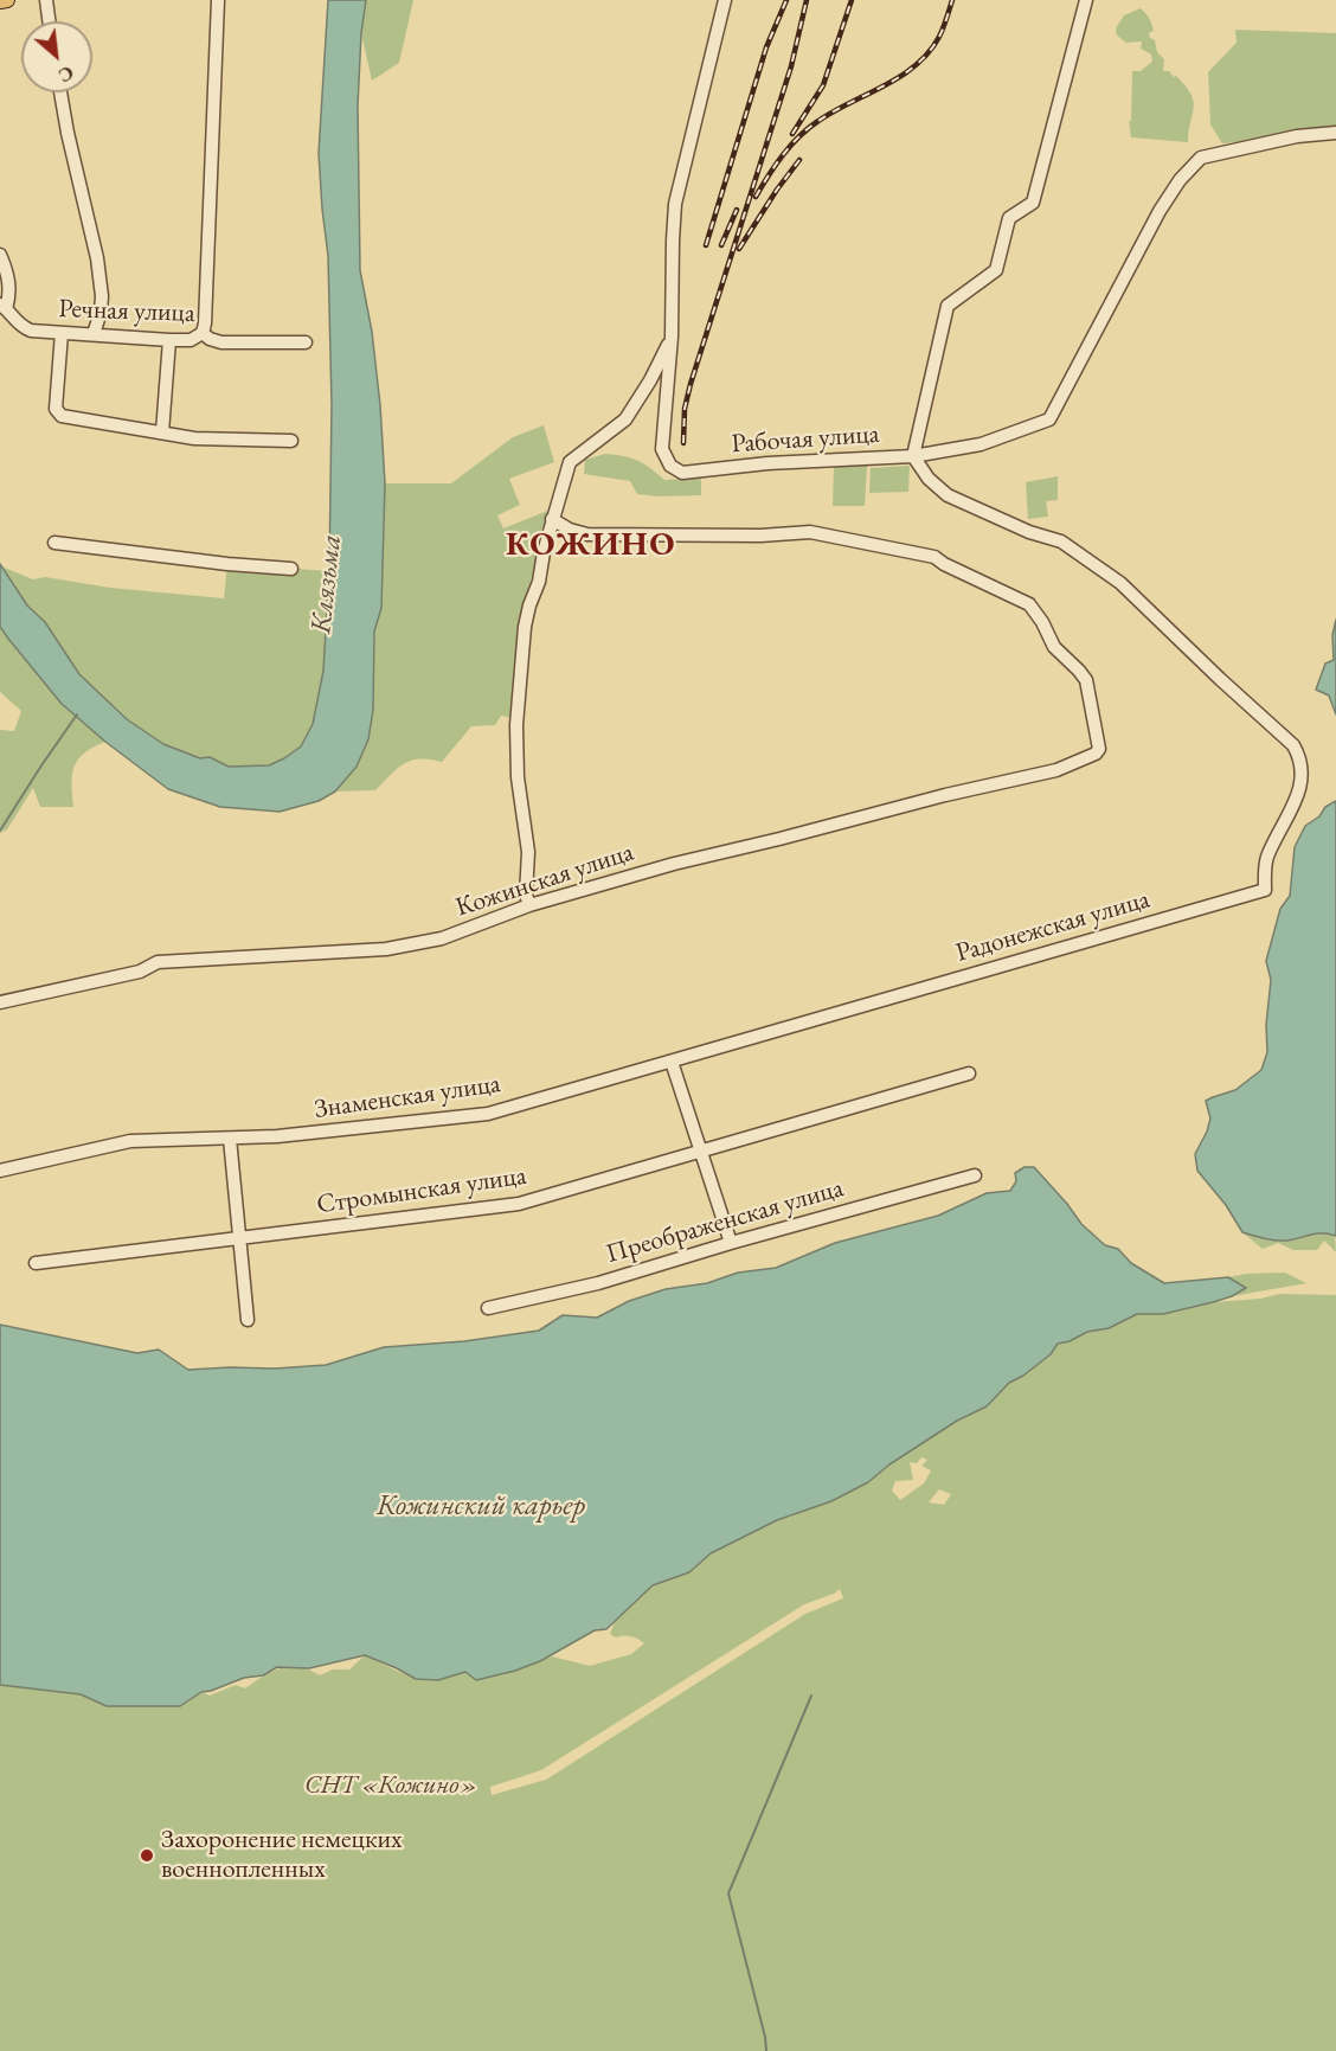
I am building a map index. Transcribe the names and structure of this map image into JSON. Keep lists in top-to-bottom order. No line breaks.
{"streets":{"street":["Речная улица","Рабочая улица","Кожинская улица","Радонежская улица","Знаменская улица","Стромынская улица","Преображенская улица"]},"crossings":[["Рабочая улица","Радонежская улица"],["Радонежская улица","Знаменская улица"]],"districts":["КОЖИНО"],"water":["Клязьма","Кожинский карьер"],"parks":["СНТ «Кожино»"],"places":["Захоронение немецких военнопленных"],"north":"bottom right"}
